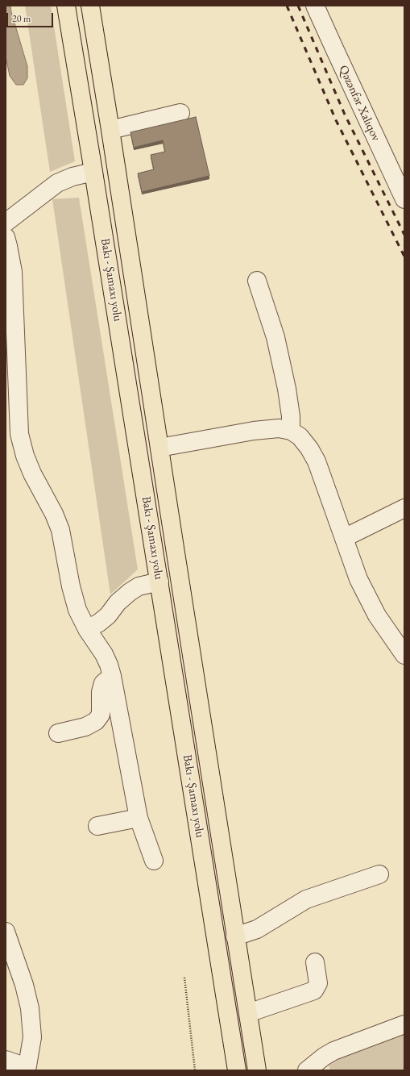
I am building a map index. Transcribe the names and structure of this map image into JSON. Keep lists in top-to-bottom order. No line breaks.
{"streets":{"highway":["Bakı - Şamaxı yolu"],"street":["Qəzənfər Xalıqov"]},"scale_bar":"20 m"}
